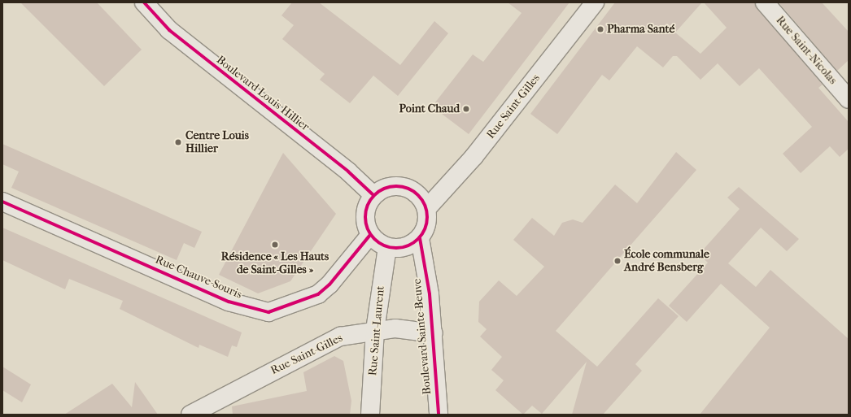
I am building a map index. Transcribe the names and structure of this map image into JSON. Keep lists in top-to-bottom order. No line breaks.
{"streets":{"street":["Rue Saint-Nicolas","Boulevard Louis Hillier","Rue Saint-Gilles","Rue Chauve-Souris","Rue Saint-Laurent","Boulevard Sainte-Beuve"]},"crossings":[["Boulevard Louis Hillier","Rue Saint-Gilles"],["Boulevard Louis Hillier","Rue Chauve-Souris"],["Boulevard Louis Hillier","Rue Saint-Laurent"],["Boulevard Louis Hillier","Boulevard Sainte-Beuve"],["Rue Saint-Gilles","Rue Chauve-Souris"],["Rue Saint-Gilles","Rue Saint-Laurent"],["Rue Saint-Gilles","Boulevard Sainte-Beuve"],["Rue Chauve-Souris","Rue Saint-Laurent"],["Rue Chauve-Souris","Boulevard Sainte-Beuve"],["Rue Saint-Laurent","Boulevard Sainte-Beuve"]],"places":["Pharma Santé","Point Chaud","Centre Louis Hillier","Résidence « Les Hauts de Saint-Gilles »","École communale André Bensberg"]}
